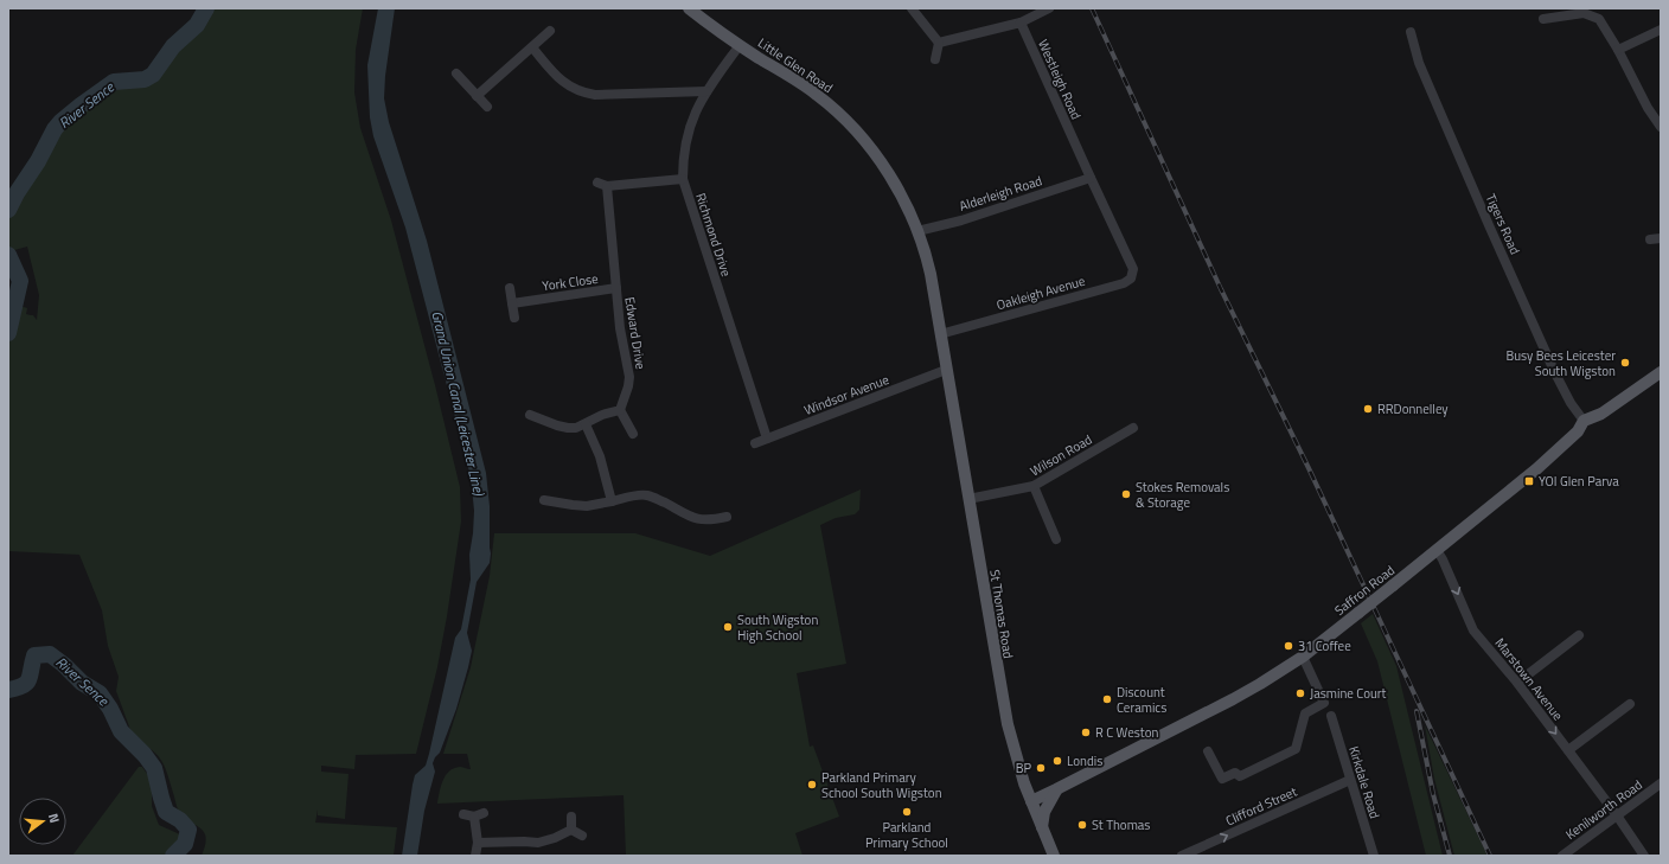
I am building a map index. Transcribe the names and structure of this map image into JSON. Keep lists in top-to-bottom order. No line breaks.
{"streets":{"main road":["Little Glen Road","Saffron Road","St Thomas Road"],"street":["Westleigh Road","Alderleigh Road","Tigers Road","Richmond Drive","York Close","Oakleigh Avenue","Edward Drive","Windsor Avenue","Wilson Road","Marstown Avenue","Kirkdale Road","Clifford Street","Kenilworth Road"]},"crossings":[["Little Glen Road","Alderleigh Road"],["Little Glen Road","Richmond Drive"],["Little Glen Road","Oakleigh Avenue"],["Little Glen Road","Windsor Avenue"],["Little Glen Road","St Thomas Road"],["Westleigh Road","Alderleigh Road"],["Westleigh Road","Oakleigh Avenue"],["Tigers Road","Saffron Road"],["Richmond Drive","Windsor Avenue"],["York Close","Edward Drive"],["Windsor Avenue","St Thomas Road"],["Wilson Road","St Thomas Road"],["Saffron Road","St Thomas Road"],["Saffron Road","Marstown Avenue"],["Marstown Avenue","Kenilworth Road"],["Kirkdale Road","Clifford Street"]],"one_way":["Marstown Avenue","Clifford Street"],"water":["River Sence","Grand Union Canal (Leicester Line)"],"places":{"other":["Busy Bees Leicester South Wigston","RRDonnelley","Stokes Removals & Storage","South Wigston High School","31 Coffee","Jasmine Court","Discount Ceramics","R C Weston","Londis","BP","Parkland Primary School South Wigston","Parkland Primary School","St Thomas"],"transit":["YOI Glen Parva"]},"north":"right"}
